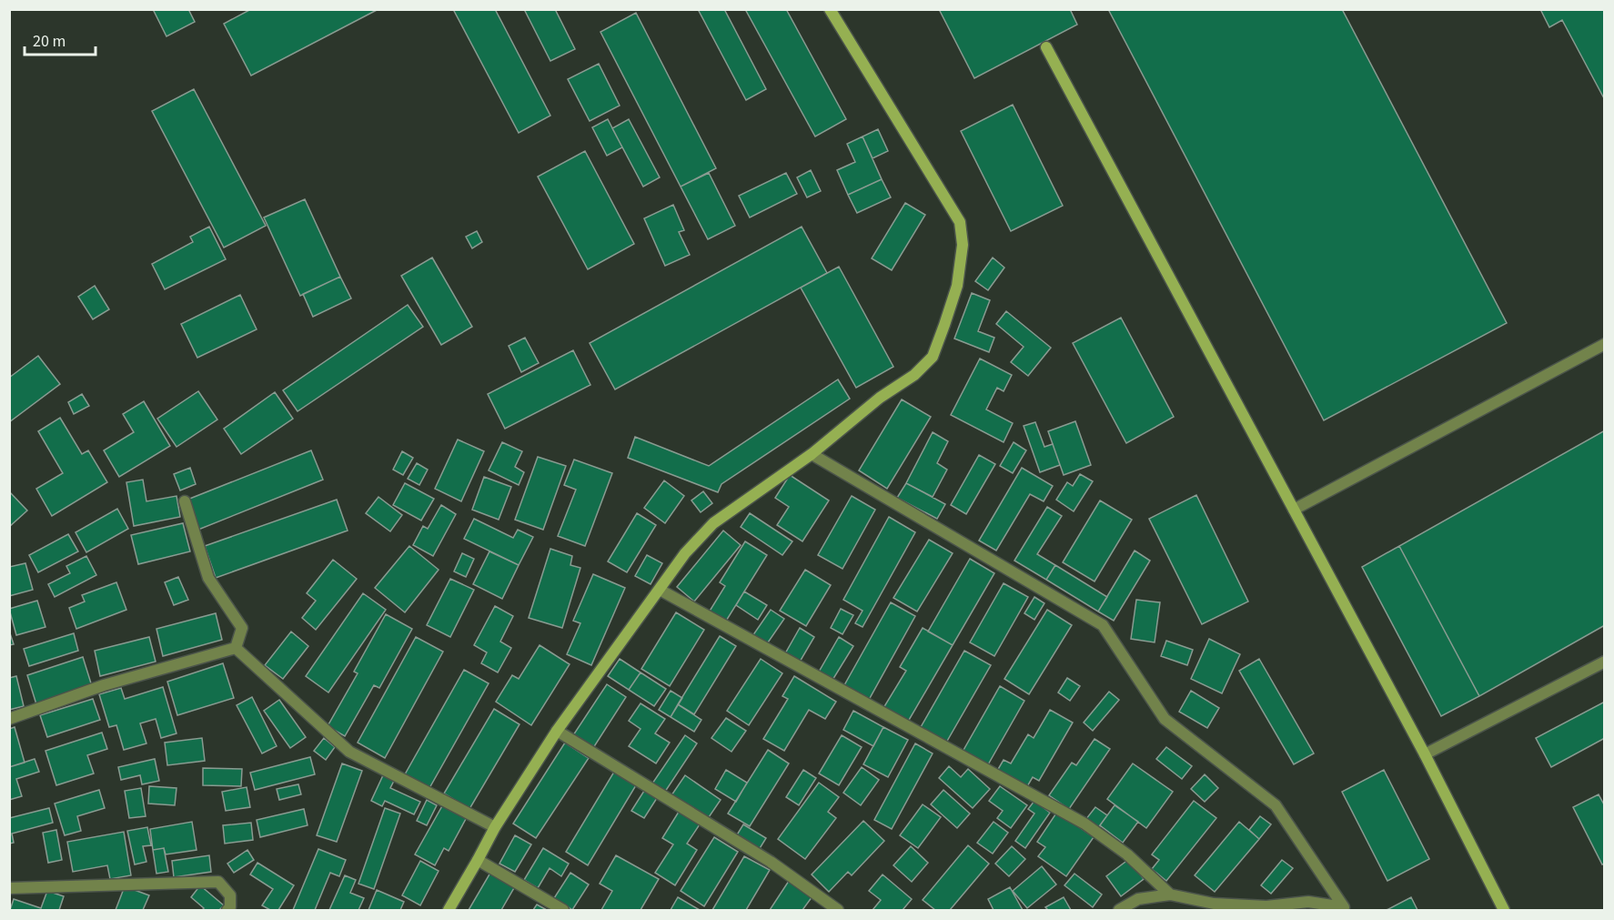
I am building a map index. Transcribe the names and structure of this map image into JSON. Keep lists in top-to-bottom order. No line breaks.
{"scale_bar":"20 m"}
